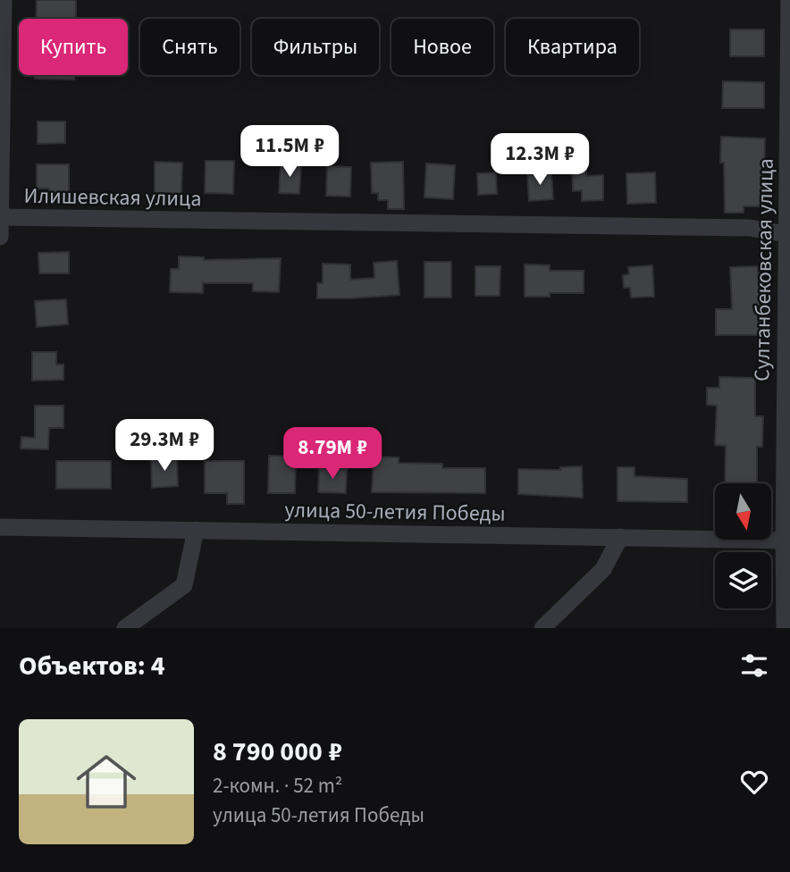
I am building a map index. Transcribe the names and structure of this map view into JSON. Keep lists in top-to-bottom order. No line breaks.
{"streets":{"street":["Илишевская улица","Султанбековская улица","улица 50-летия Победы"]},"crossings":[["Илишевская улица","Султанбековская улица"],["Султанбековская улица","улица 50-летия Победы"]],"north":"bottom","page":{"chip":["Купить","Снять","Фильтры","Новое","Квартира"],"price":["11.5M ₽","12.3M ₽","29.3M ₽","8.79M ₽"],"heading":"Объектов: 4","list":[{"name":"8 790 000 ₽","note":"2-комн. · 52 m² · улица 50-летия Победы"}]}}
